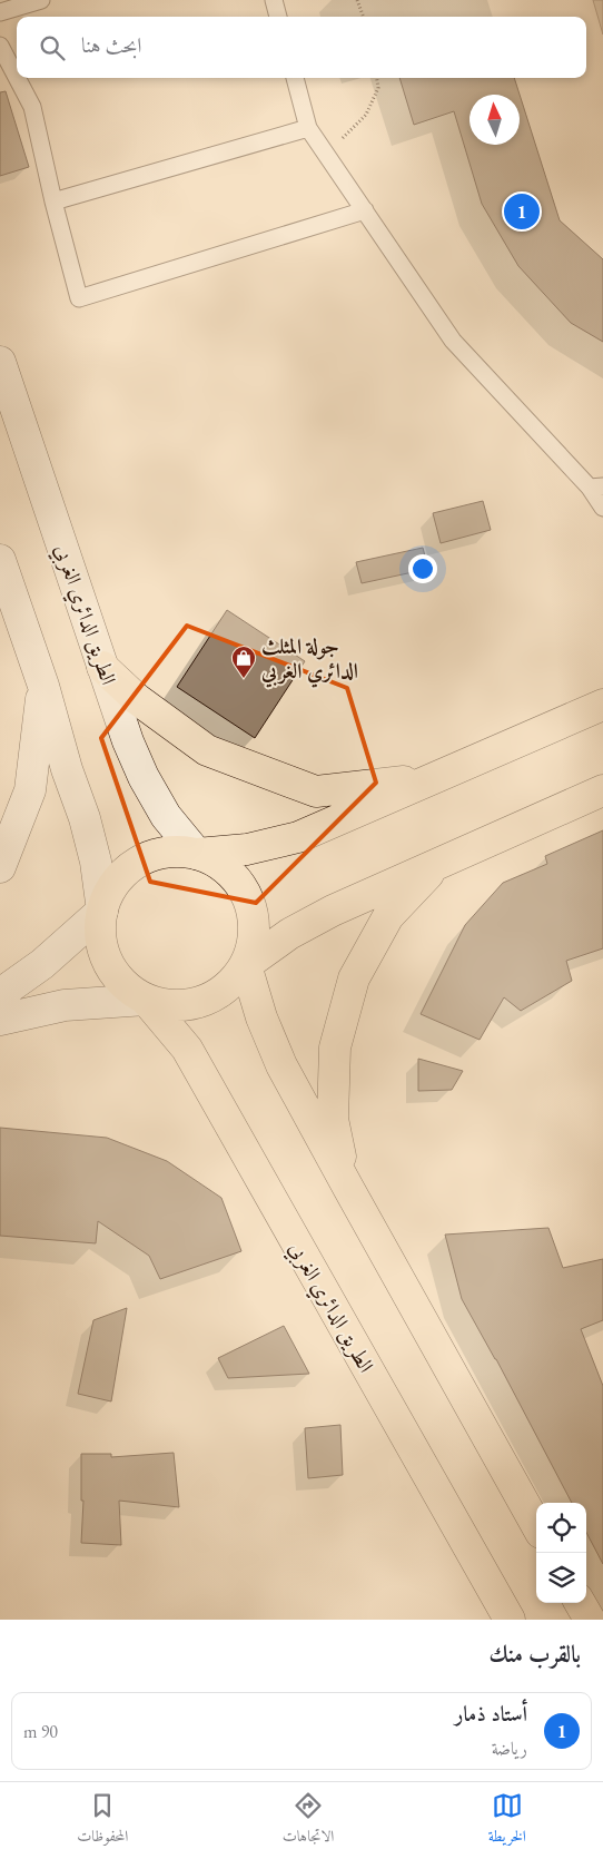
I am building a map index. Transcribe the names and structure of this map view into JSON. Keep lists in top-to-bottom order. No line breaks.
{"streets":{"main road":["الطريق الدائري الغربي"]},"places":{"shop":["جولة المثلث الدائري الغربي"]},"north":"top","page":{"search":"ابحث هنا","pins":"1","heading":"بالقرب منك","list":[{"mark":"1","name":"أستاد ذمار","note":"رياضة","value":"90 m"}],"nav":["الخريطة","الاتجاهات","المحفوظات"]}}
